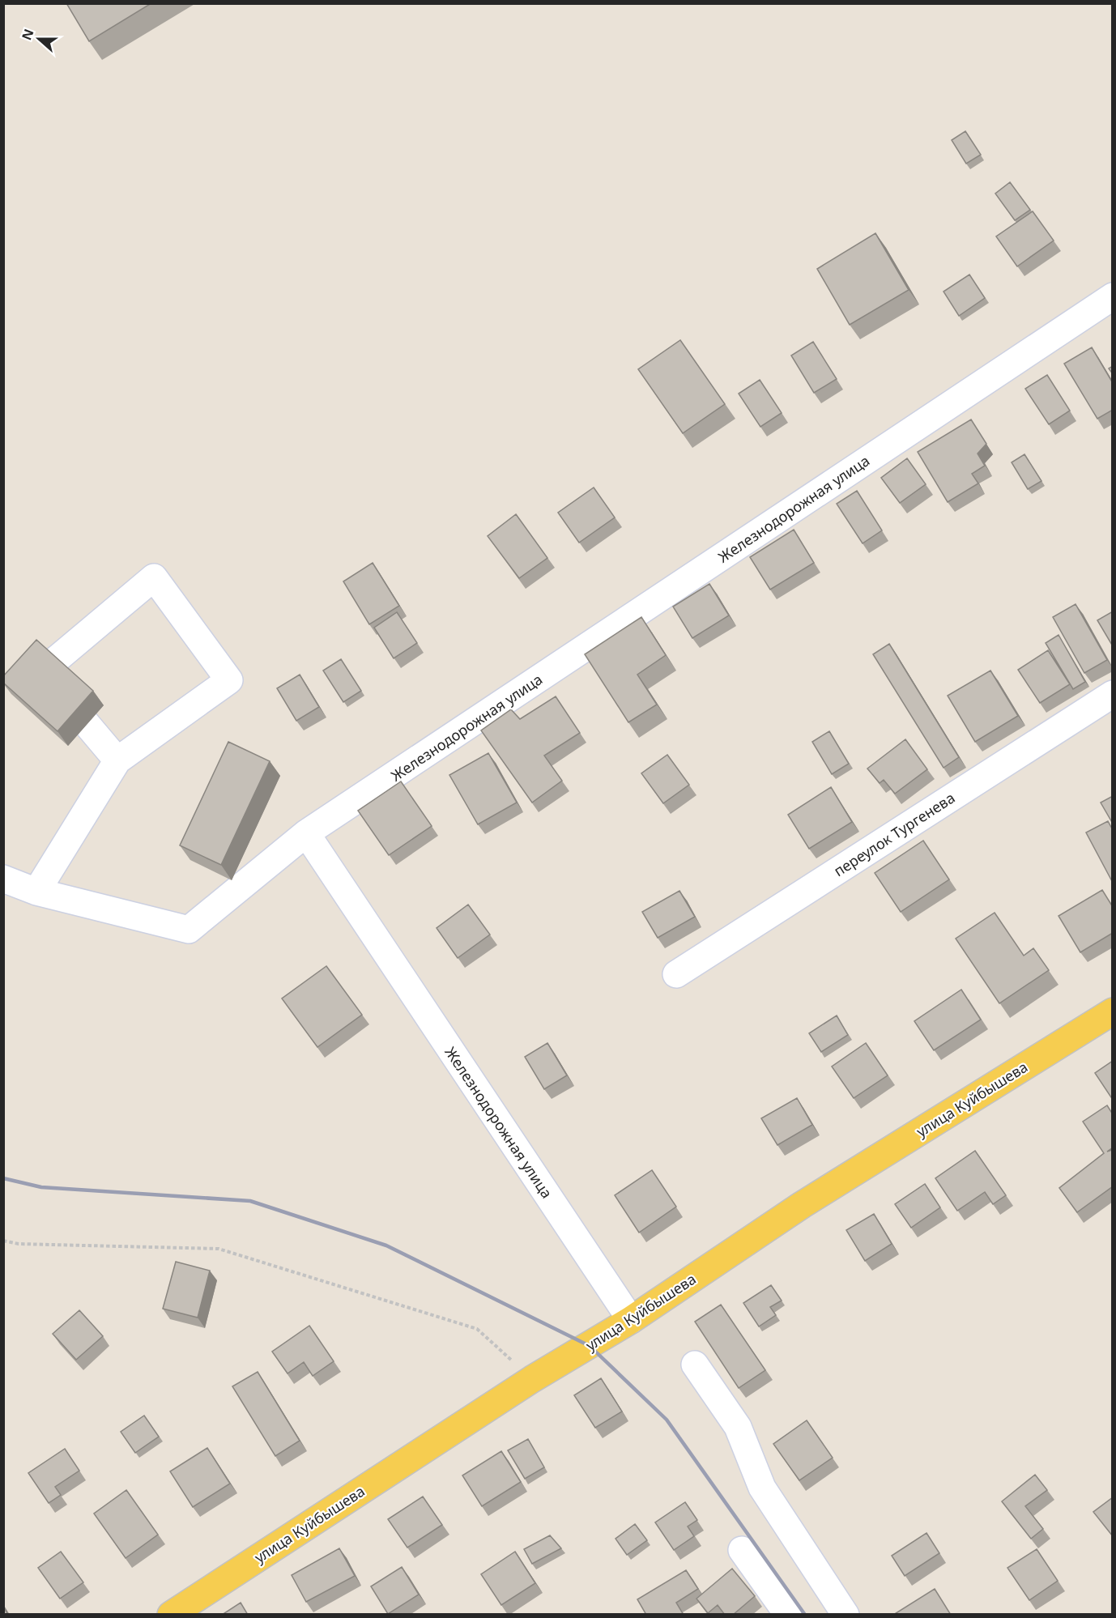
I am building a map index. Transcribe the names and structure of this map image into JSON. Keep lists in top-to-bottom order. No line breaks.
{"streets":{"main road":["улица Куйбышева"],"street":["Железнодорожная улица","переулок Тургенева"]},"crossings":[["Железнодорожная улица","улица Куйбышева"]],"north":"left"}
